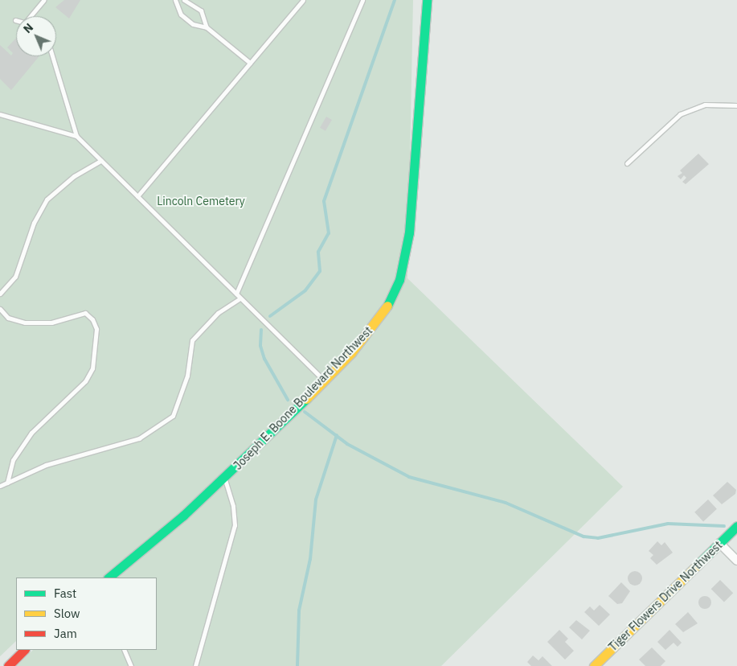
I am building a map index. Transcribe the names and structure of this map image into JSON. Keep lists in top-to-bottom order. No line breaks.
{"streets":{"main road":["Joseph E. Boone Boulevard Northwest","Tiger Flowers Drive Northwest"]},"parks":["Lincoln Cemetery"],"legend":["Fast","Slow","Jam"],"north":"top left"}
